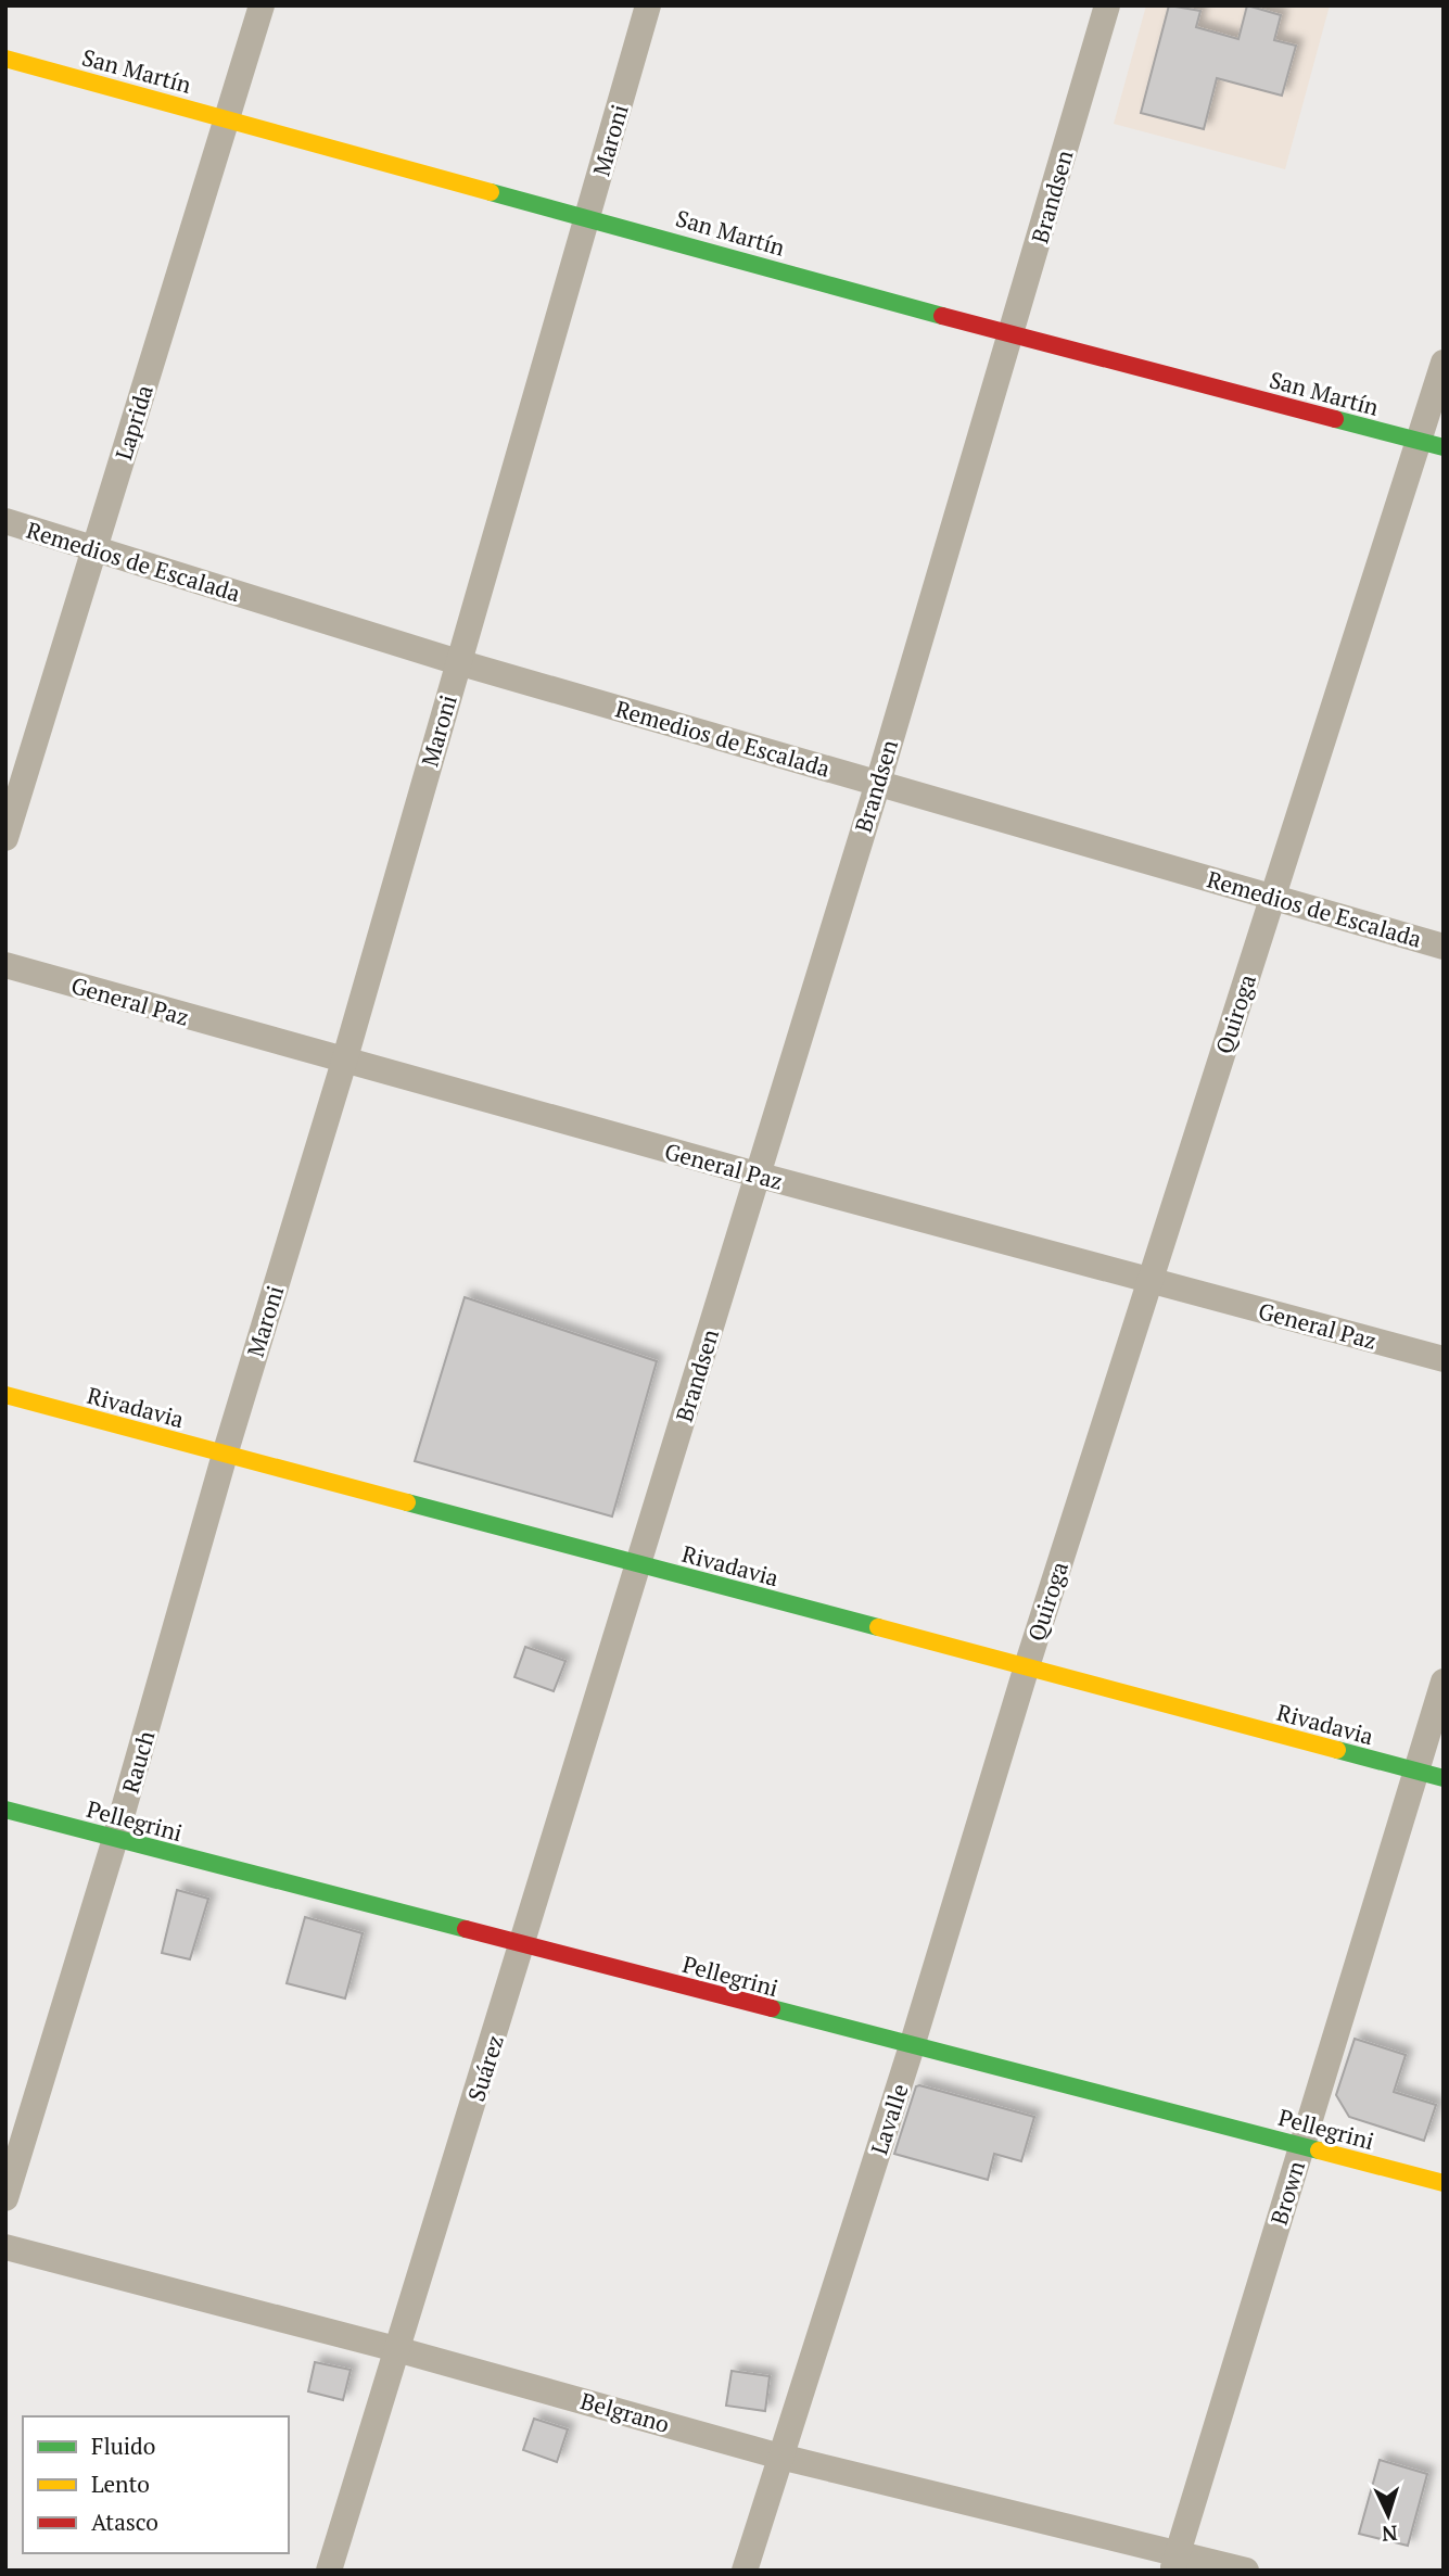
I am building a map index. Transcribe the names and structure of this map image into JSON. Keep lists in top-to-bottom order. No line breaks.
{"streets":{"main road":["San Martín","Rivadavia","Pellegrini"],"street":["Maroni","Brandsen","Laprida","Remedios de Escalada","General Paz","Quiroga","Rauch","Suárez","Lavalle","Brown","Belgrano"]},"crossings":[["San Martín","Maroni"],["San Martín","Brandsen"],["San Martín","Laprida"],["San Martín","Quiroga"],["Maroni","Remedios de Escalada"],["Maroni","General Paz"],["Maroni","Rivadavia"],["Maroni","Rauch"],["Brandsen","Remedios de Escalada"],["Brandsen","General Paz"],["Brandsen","Rivadavia"],["Brandsen","Suárez"],["Laprida","Remedios de Escalada"],["Remedios de Escalada","Quiroga"],["General Paz","Quiroga"],["Quiroga","Rivadavia"],["Quiroga","Lavalle"],["Rivadavia","Rauch"],["Rivadavia","Suárez"],["Rivadavia","Lavalle"],["Rivadavia","Brown"],["Rauch","Pellegrini"],["Pellegrini","Suárez"],["Pellegrini","Lavalle"],["Pellegrini","Brown"],["Suárez","Belgrano"],["Lavalle","Belgrano"],["Brown","Belgrano"]],"legend":["Fluido","Lento","Atasco"],"north":"bottom"}
